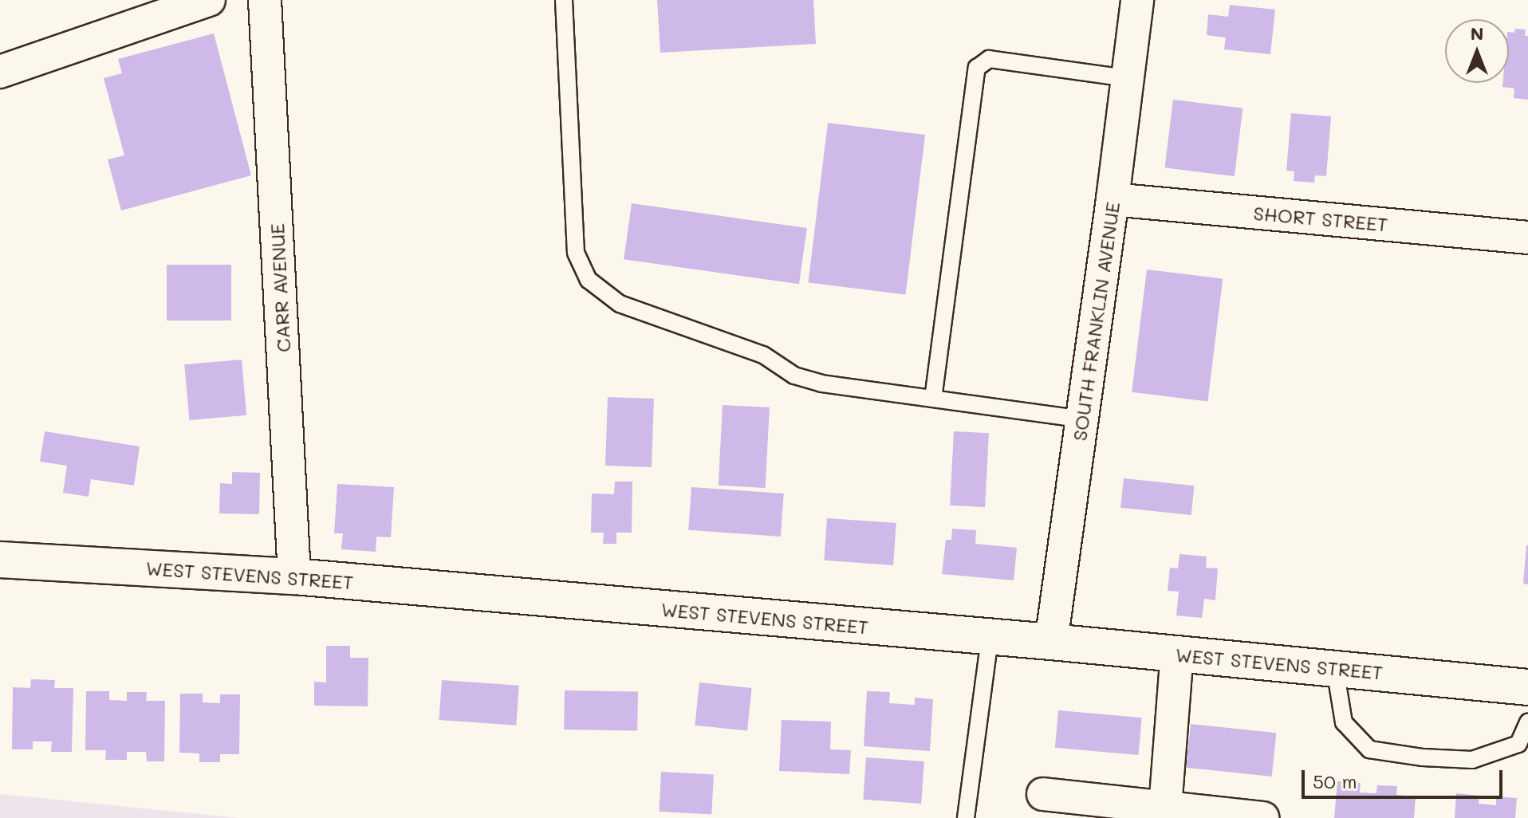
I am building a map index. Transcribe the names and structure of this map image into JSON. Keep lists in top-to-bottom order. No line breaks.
{"streets":{"street":["SHORT STREET","CARR AVENUE","SOUTH FRANKLIN AVENUE","WEST STEVENS STREET"]},"crossings":[["SHORT STREET","SOUTH FRANKLIN AVENUE"],["CARR AVENUE","WEST STEVENS STREET"],["SOUTH FRANKLIN AVENUE","WEST STEVENS STREET"]],"scale_bar":"50 m","north":"top"}
